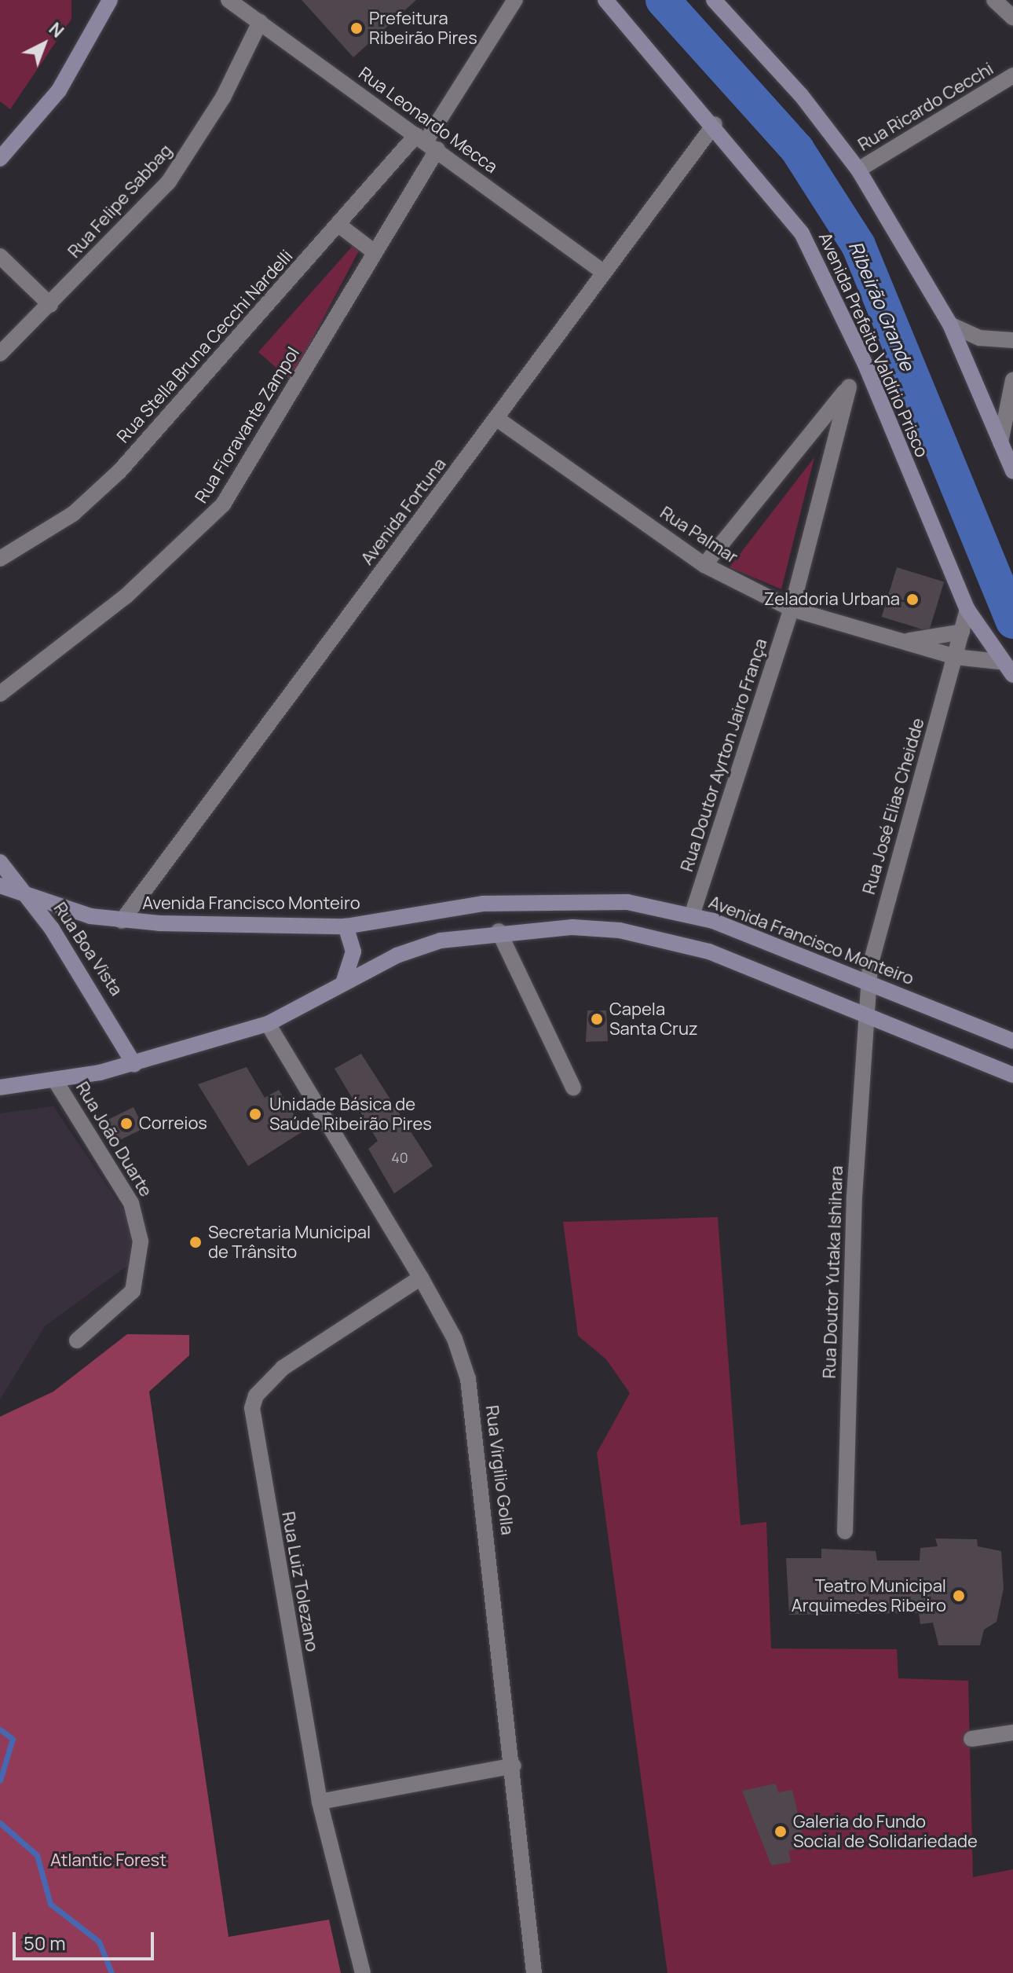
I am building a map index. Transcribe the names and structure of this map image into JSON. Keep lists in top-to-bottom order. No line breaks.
{"streets":{"main road":["Avenida Prefeito Valdírio Prisco","Avenida Francisco Monteiro","Rua Boa Vista"],"street":["Rua Ricardo Cecchi","Rua Leonardo Mecca","Rua Felipe Sabbag","Rua Stella Bruna Cecchi Nardelli","Rua Fioravante Zampol","Avenida Fortuna","Rua Palmar","Rua Doutor Ayrton Jairo França","Rua José Elias Cheidde","Rua João Duarte","Rua Doutor Yutaka Ishihara","Rua Virgilio Golla","Rua Luiz Tolezano"]},"crossings":[["Rua Leonardo Mecca","Rua Felipe Sabbag"],["Rua Leonardo Mecca","Rua Stella Bruna Cecchi Nardelli"],["Rua Leonardo Mecca","Rua Fioravante Zampol"],["Rua Leonardo Mecca","Avenida Fortuna"],["Avenida Prefeito Valdírio Prisco","Avenida Fortuna"],["Avenida Prefeito Valdírio Prisco","Rua Palmar"],["Avenida Prefeito Valdírio Prisco","Rua José Elias Cheidde"],["Rua Stella Bruna Cecchi Nardelli","Rua Fioravante Zampol"],["Avenida Fortuna","Rua Palmar"],["Avenida Fortuna","Avenida Francisco Monteiro"],["Rua Palmar","Rua Doutor Ayrton Jairo França"],["Rua Palmar","Rua José Elias Cheidde"],["Rua Doutor Ayrton Jairo França","Avenida Francisco Monteiro"],["Rua José Elias Cheidde","Avenida Francisco Monteiro"],["Rua José Elias Cheidde","Rua Doutor Yutaka Ishihara"],["Avenida Francisco Monteiro","Rua Boa Vista"],["Rua Virgilio Golla","Rua Luiz Tolezano"]],"water":["Ribeirão Grande"],"parks":["Atlantic Forest"],"places":["Prefeitura Ribeirão Pires","Zeladoria Urbana","Capela Santa Cruz","Unidade Básica de Saúde Ribeirão Pires","Correios","Secretaria Municipal de Trânsito","Teatro Municipal Arquimedes Ribeiro","Galeria do Fundo Social de Solidariedade"],"house_numbers":["40"],"scale_bar":"50 m","north":"top right"}
